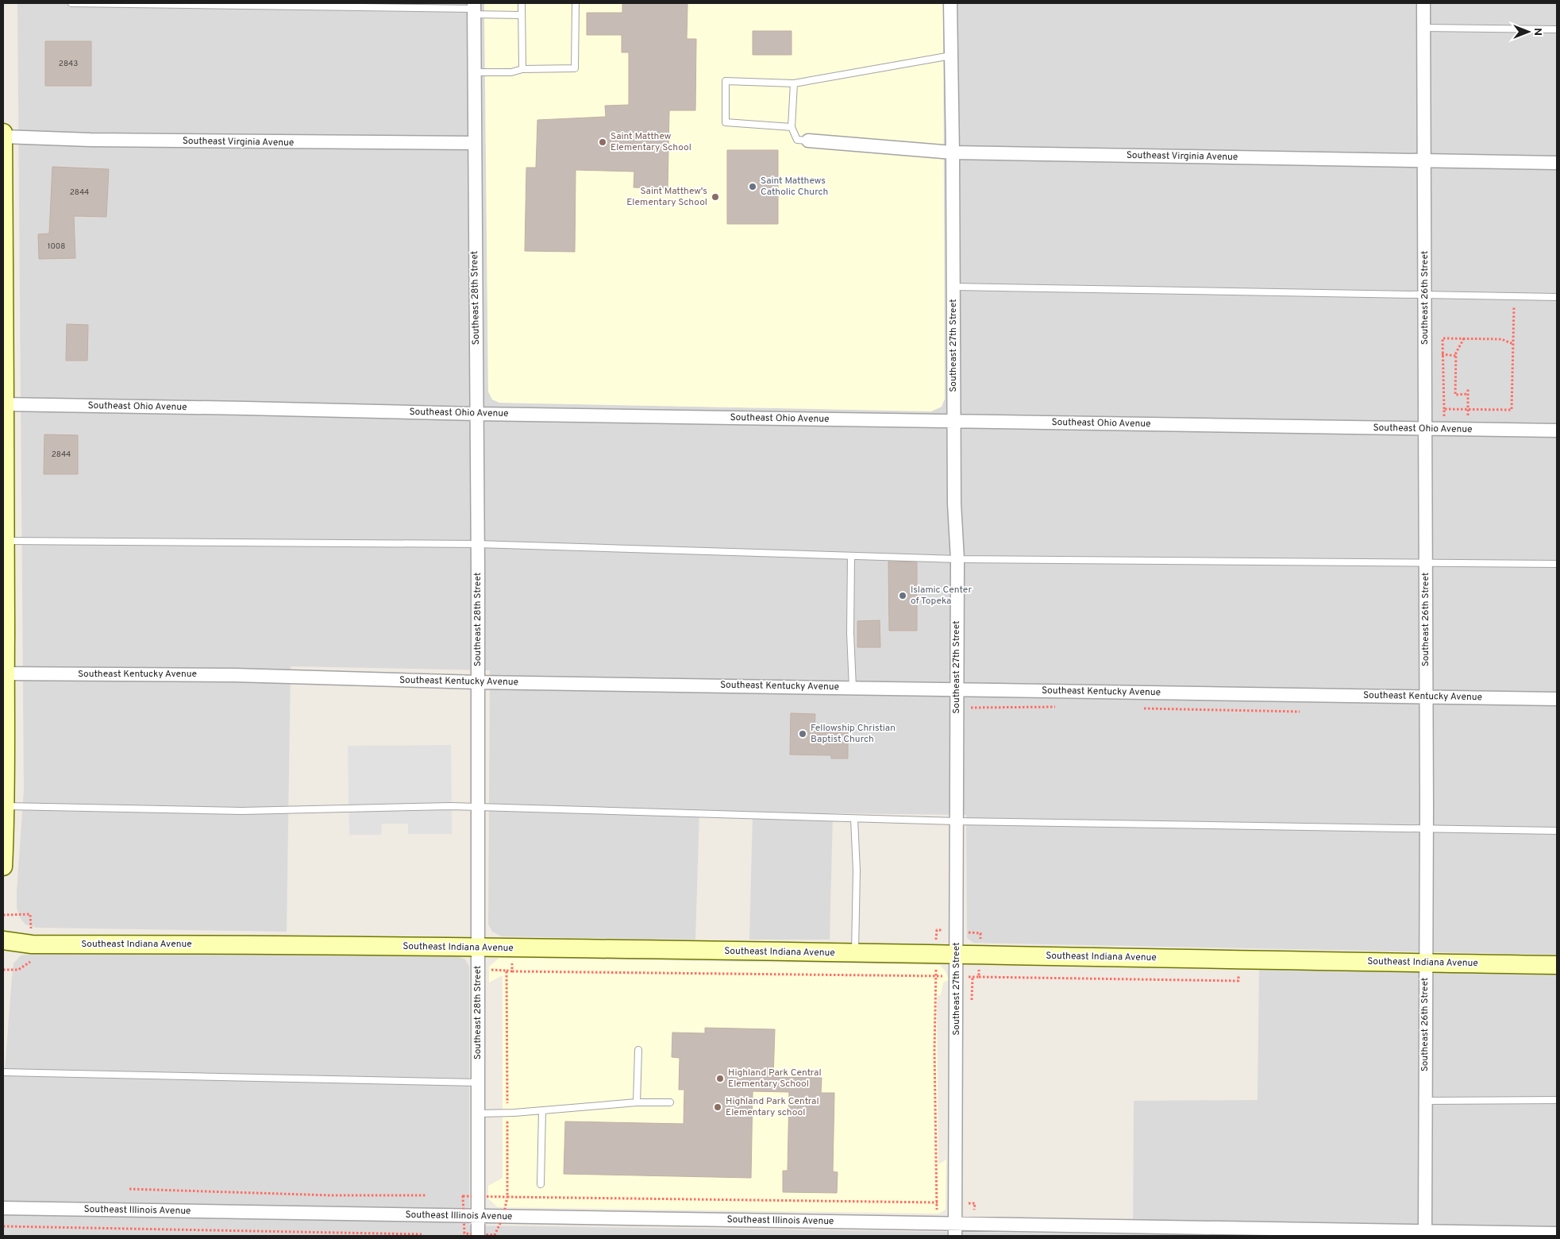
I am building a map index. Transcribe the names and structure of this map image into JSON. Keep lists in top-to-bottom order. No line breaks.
{"streets":{"street":["Southeast Virginia Avenue","Southeast 28th Street","Southeast 26th Street","Southeast 27th Street","Southeast Ohio Avenue","Southeast Kentucky Avenue","Southeast Indiana Avenue","Southeast Illinois Avenue"]},"crossings":[["Southeast Virginia Avenue","Southeast 28th Street"],["Southeast Virginia Avenue","Southeast 26th Street"],["Southeast Virginia Avenue","Southeast 27th Street"],["Southeast 28th Street","Southeast Ohio Avenue"],["Southeast 28th Street","Southeast Kentucky Avenue"],["Southeast 28th Street","Southeast Indiana Avenue"],["Southeast 28th Street","Southeast Illinois Avenue"],["Southeast 26th Street","Southeast Ohio Avenue"],["Southeast 26th Street","Southeast Kentucky Avenue"],["Southeast 26th Street","Southeast Indiana Avenue"],["Southeast 26th Street","Southeast Illinois Avenue"],["Southeast 27th Street","Southeast Ohio Avenue"],["Southeast 27th Street","Southeast Kentucky Avenue"],["Southeast 27th Street","Southeast Indiana Avenue"],["Southeast 27th Street","Southeast Illinois Avenue"]],"places":["Saint Matthew Elementary School","Saint Matthews Catholic Church","Saint Matthew's Elementary School","Islamic Center of Topeka","Fellowship Christian Baptist Church","Highland Park Central Elementary School","Highland Park Central Elementary school"],"house_numbers":["2843","2844","1008","2844"],"north":"right"}
